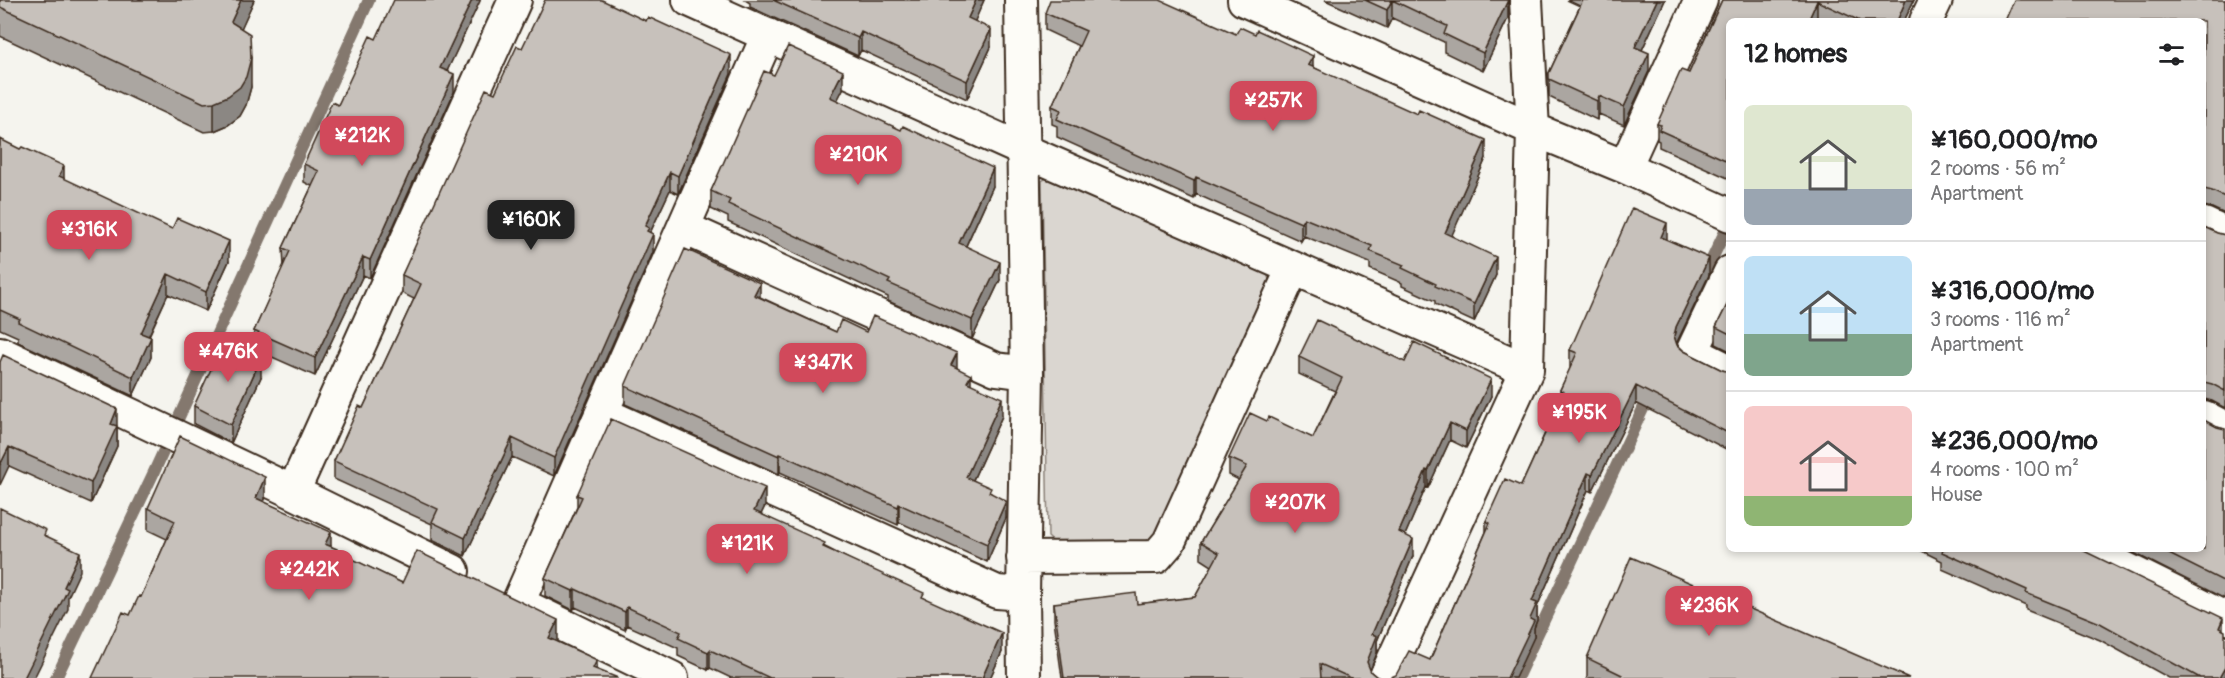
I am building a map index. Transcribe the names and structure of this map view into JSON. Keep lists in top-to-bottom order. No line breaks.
{"page":{"heading":"12 homes","price":["¥257K","¥212K","¥210K","¥160K","¥316K","¥476K","¥347K","¥195K","¥207K","¥121K","¥242K","¥236K"],"list":[{"name":"¥160,000/mo","note":"2 rooms · 56 m² · Apartment"},{"name":"¥316,000/mo","note":"3 rooms · 116 m² · Apartment"},{"name":"¥236,000/mo","note":"4 rooms · 100 m² · House"}]}}
